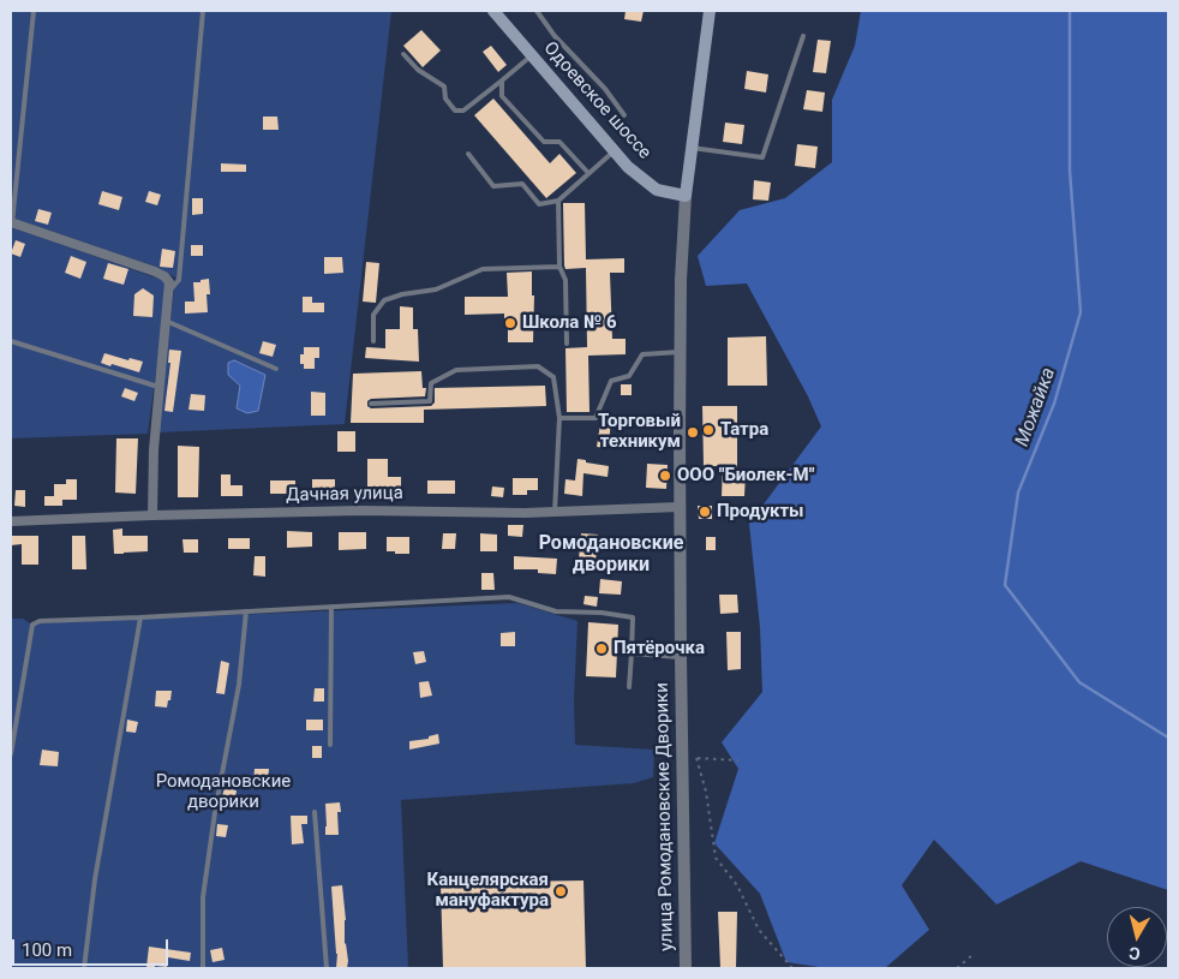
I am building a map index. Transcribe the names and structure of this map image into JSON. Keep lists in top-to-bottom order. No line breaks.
{"streets":{"main road":["Одоевское шоссе"],"street":["Дачная улица","улица Ромодановские Дворики"]},"crossings":[["Одоевское шоссе","улица Ромодановские Дворики"],["Дачная улица","улица Ромодановские Дворики"]],"districts":["Ромодановские дворики"],"water":["Можайка"],"parks":["Ромодановские дворики"],"places":["Школа № 6","Татра","Торговый техникум","ООО \"Биолек-М\"","Продукты","Пятёрочка","Канцелярская мануфактура"],"scale_bar":"100 m","north":"bottom"}
